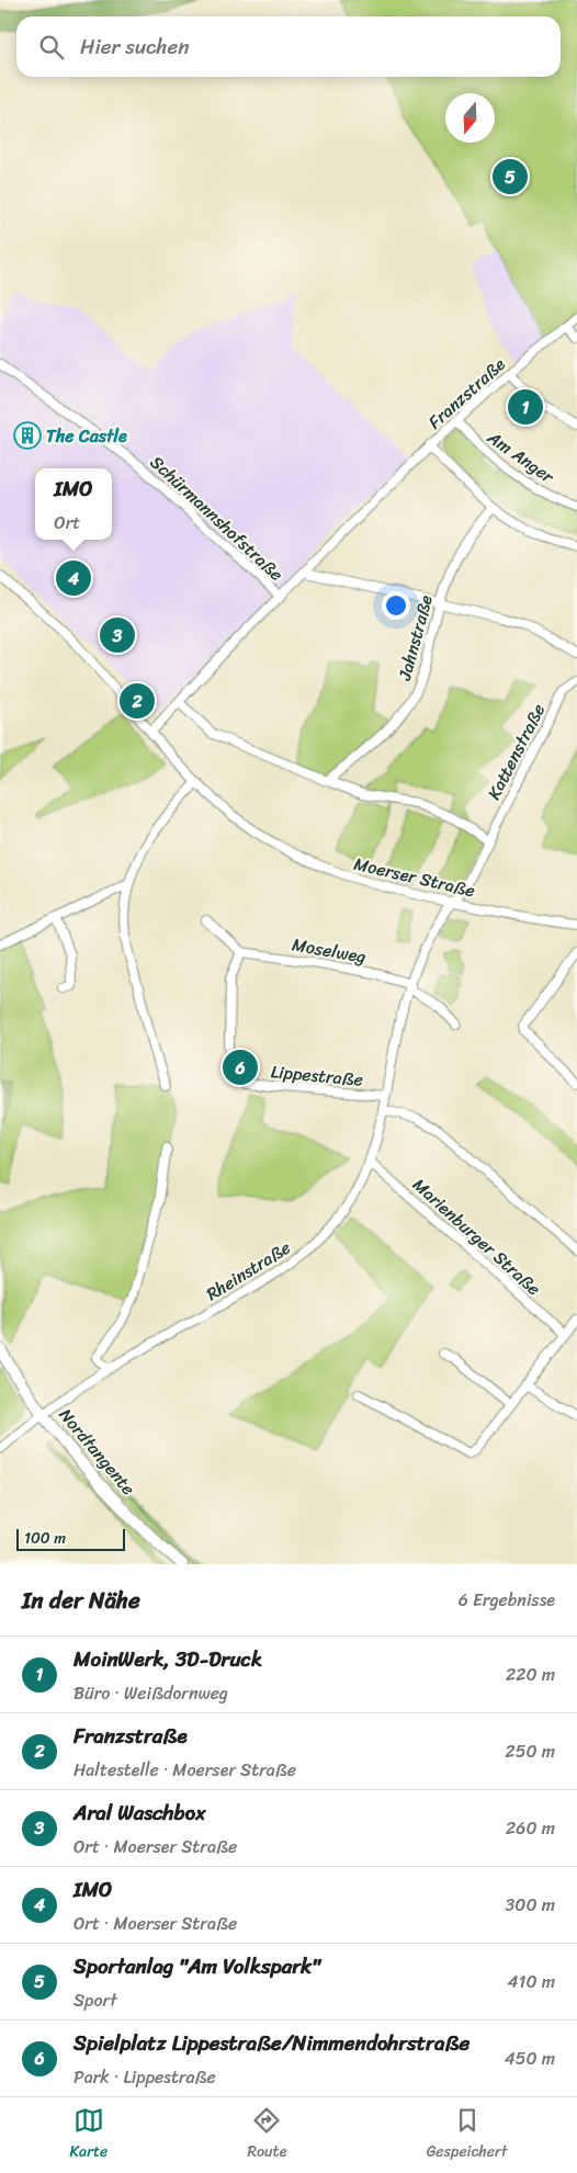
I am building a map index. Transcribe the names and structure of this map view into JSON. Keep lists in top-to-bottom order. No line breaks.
{"streets":{"main road":["Nordtangente"],"street":["Franzstraße","Am Anger","Schürmannshofstraße","Jahnstraße","Kattenstraße","Moerser Straße","Moselweg","Lippestraße","Marienburger Straße","Rheinstraße"]},"crossings":[["Franzstraße","Am Anger"],["Franzstraße","Schürmannshofstraße"],["Franzstraße","Moerser Straße"],["Kattenstraße","Moerser Straße"],["Kattenstraße","Rheinstraße"],["Moerser Straße","Rheinstraße"],["Moselweg","Rheinstraße"],["Lippestraße","Rheinstraße"],["Marienburger Straße","Rheinstraße"],["Rheinstraße","Nordtangente"]],"places":{"building":["The Castle"]},"scale_bar":"100 m","north":"bottom","page":{"search":"Hier suchen","pins":["5","1","4","3","2","6"],"popup":["IMO","Ort"],"scale":"100 m","heading":["In der Nähe","6 Ergebnisse"],"list":[{"mark":"1","name":"MoinWerk, 3D-Druck","note":"Büro · Weißdornweg","value":"220 m"},{"mark":"2","name":"Franzstraße","note":"Haltestelle · Moerser Straße","value":"250 m"},{"mark":"3","name":"Aral Waschbox","note":"Ort · Moerser Straße","value":"260 m"},{"mark":"4","name":"IMO","note":"Ort · Moerser Straße","value":"300 m"},{"mark":"5","name":"Sportanlag \"Am Volkspark\"","note":"Sport","value":"410 m"},{"mark":"6","name":"Spielplatz Lippestraße/Nimmendohrstraße","note":"Park · Lippestraße","value":"450 m"}],"nav":["Karte","Route","Gespeichert"]}}
